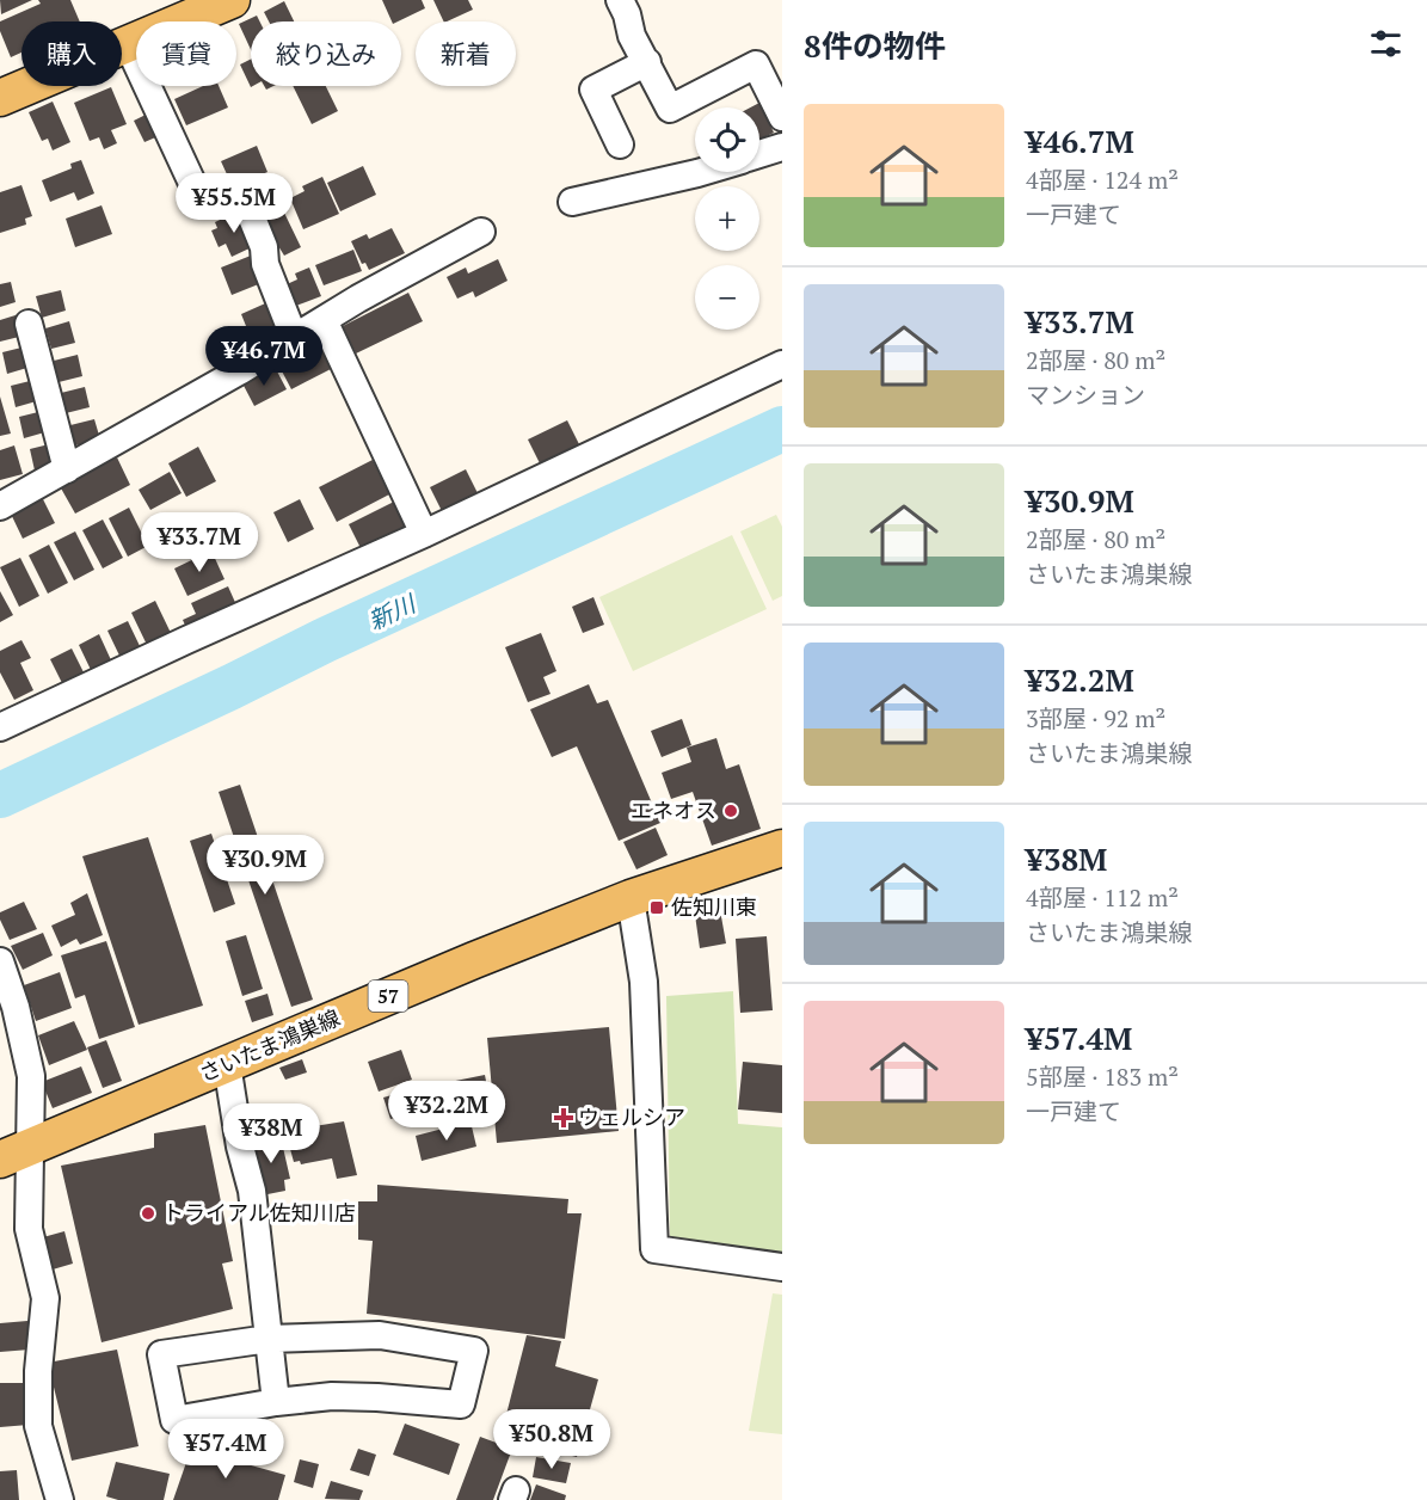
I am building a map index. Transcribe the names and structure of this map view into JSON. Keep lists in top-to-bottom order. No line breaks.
{"streets":{"main road":["57","さいたま鴻巣線"]},"water":["新川"],"places":{"other":["エネオス","トライアル佐知川店"],"transit":["佐知川東"],"health":["ウェルシア"]},"page":{"heading":"8件の物件","chip":["購入","賃貸","絞り込み","新着"],"list":[{"name":"¥46.7M","note":"4部屋 · 124 m² · 一戸建て"},{"name":"¥33.7M","note":"2部屋 · 80 m² · マンション"},{"name":"¥30.9M","note":"2部屋 · 80 m² · さいたま鴻巣線"},{"name":"¥32.2M","note":"3部屋 · 92 m² · さいたま鴻巣線"},{"name":"¥38M","note":"4部屋 · 112 m² · さいたま鴻巣線"},{"name":"¥57.4M","note":"5部屋 · 183 m² · 一戸建て"}],"map_buttons":["+","−"],"price":["¥55.5M","¥46.7M","¥33.7M","¥30.9M","¥32.2M","¥38M","¥50.8M","¥57.4M"]}}
